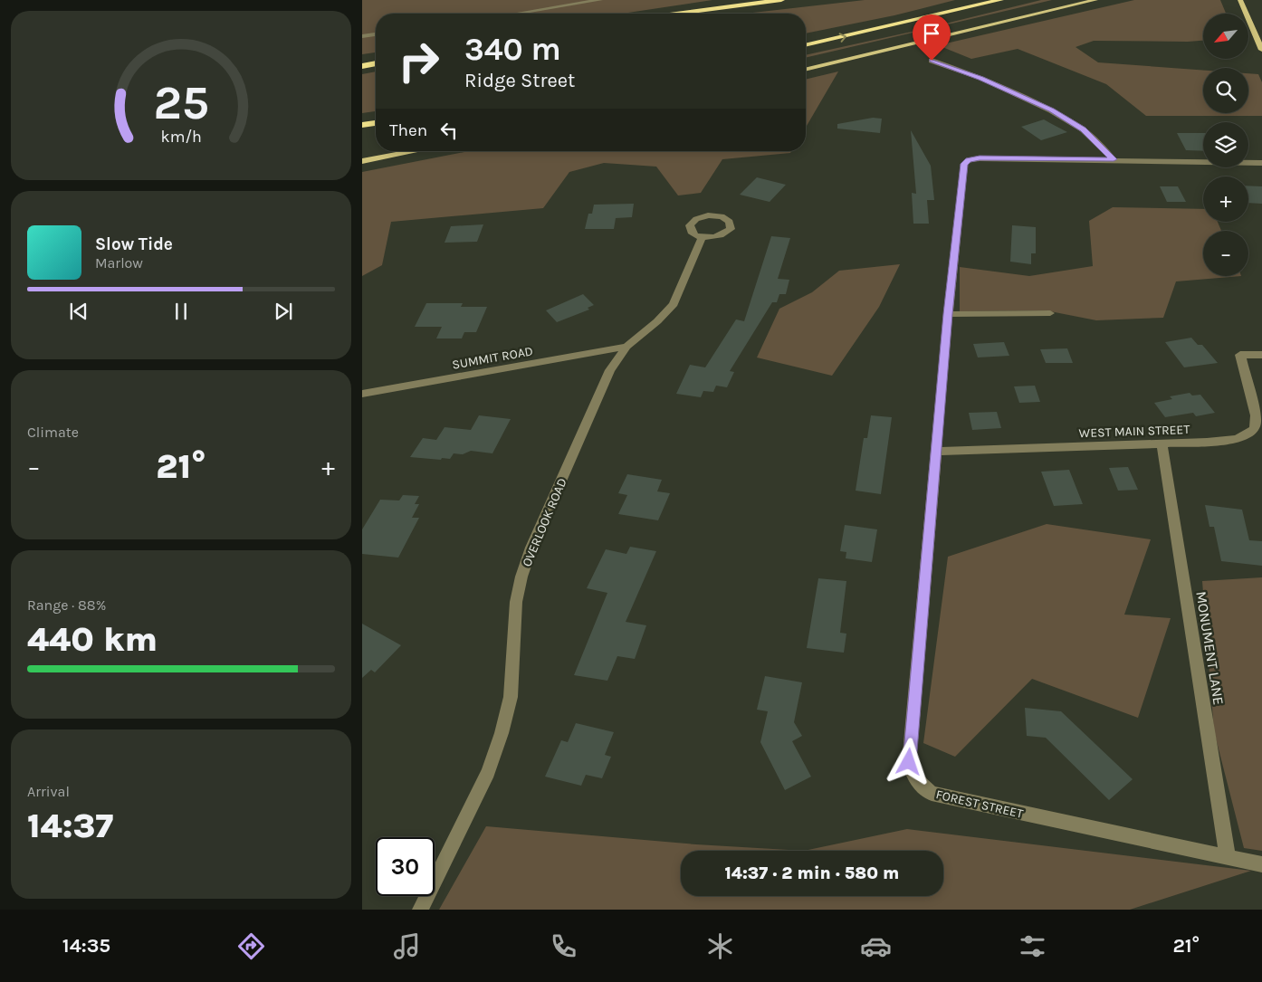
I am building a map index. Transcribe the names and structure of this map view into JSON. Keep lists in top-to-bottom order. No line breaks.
{"streets":{"street":["SUMMIT ROAD","WEST MAIN STREET","OVERLOOK ROAD","MONUMENT LANE","FOREST STREET"]},"crossings":[["SUMMIT ROAD","OVERLOOK ROAD"],["WEST MAIN STREET","MONUMENT LANE"],["WEST MAIN STREET","FOREST STREET"],["MONUMENT LANE","FOREST STREET"]],"north":"bottom left","page":{"map_buttons":["+","−"],"turn":["340 m","Ridge Street"],"then":"Then","song":["Slow Tide","Marlow"],"tile":["Climate",["Range · 88%","440 km"],["Arrival","14:37"]],"heat":["−","21°","+"],"limit":"30","trip":"14:37 · 2 min · 580 m","tabs":["14:35","21°"],"gauge":["25","km/h"]}}
